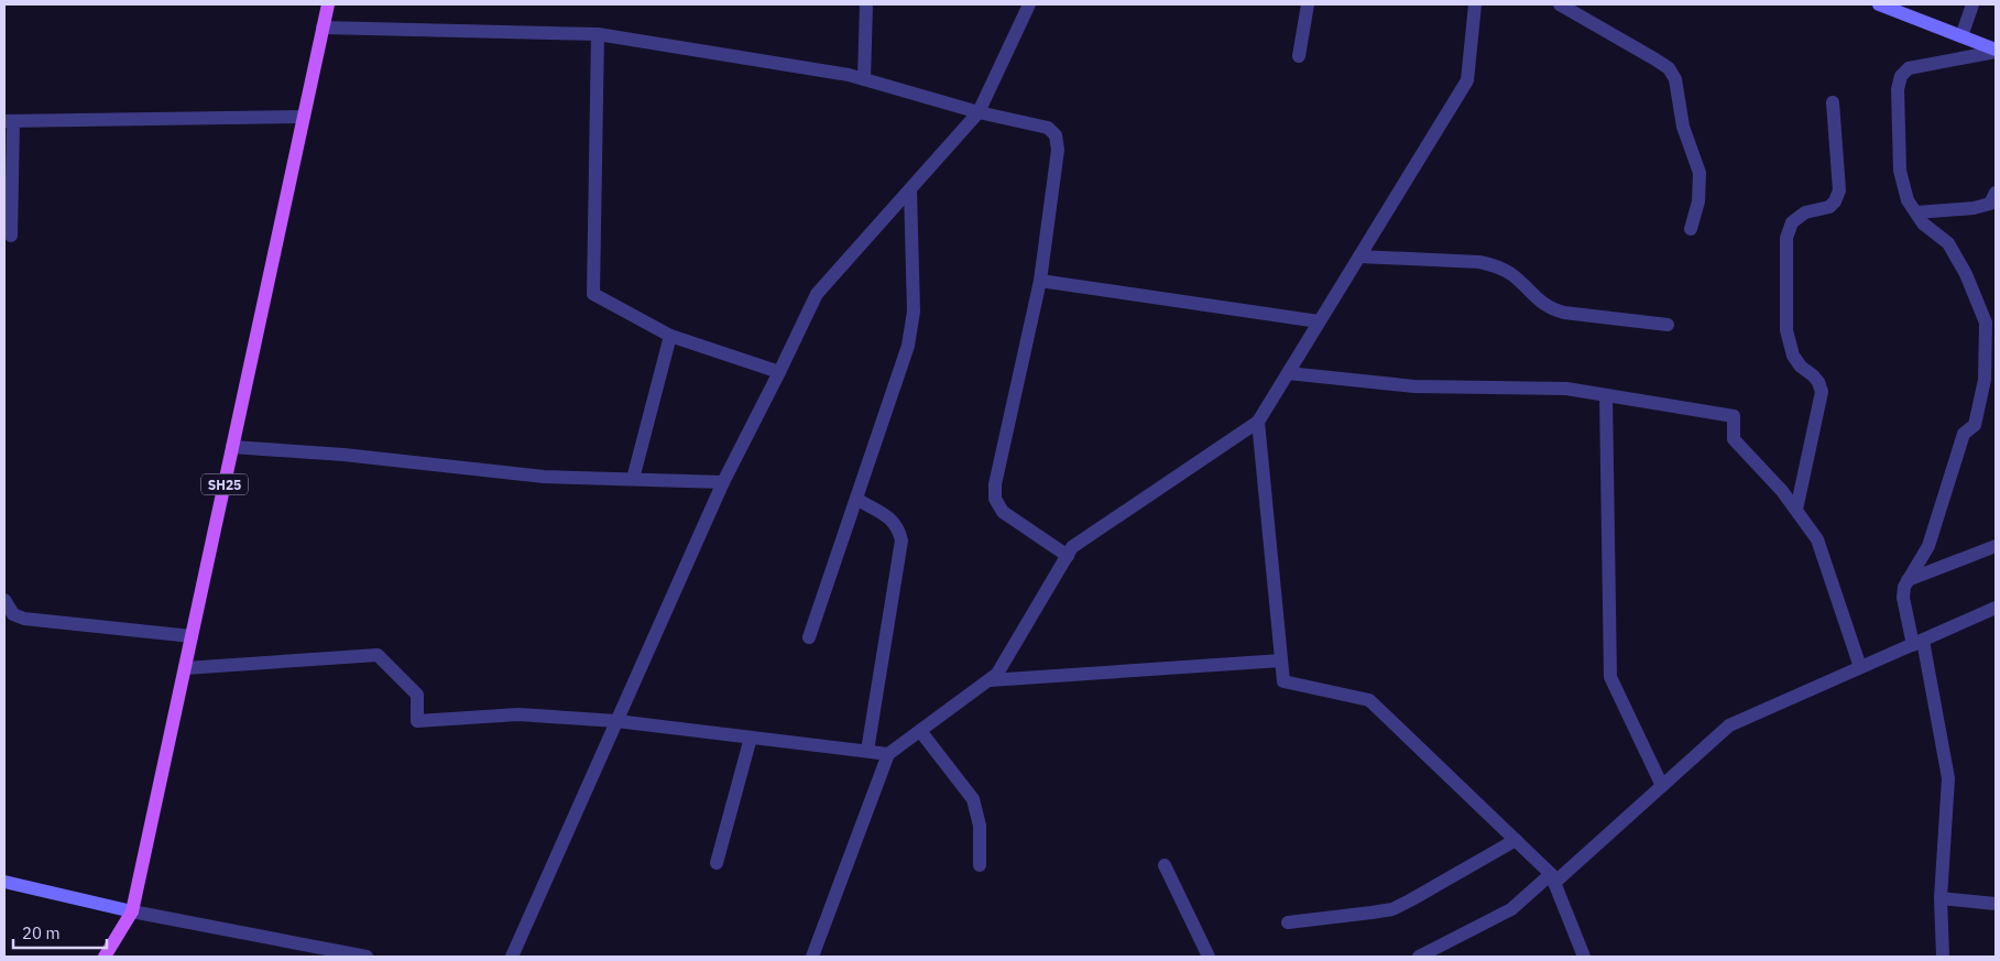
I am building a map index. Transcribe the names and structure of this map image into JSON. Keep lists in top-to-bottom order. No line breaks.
{"streets":{"main road":["SH25"]},"scale_bar":"20 m"}
